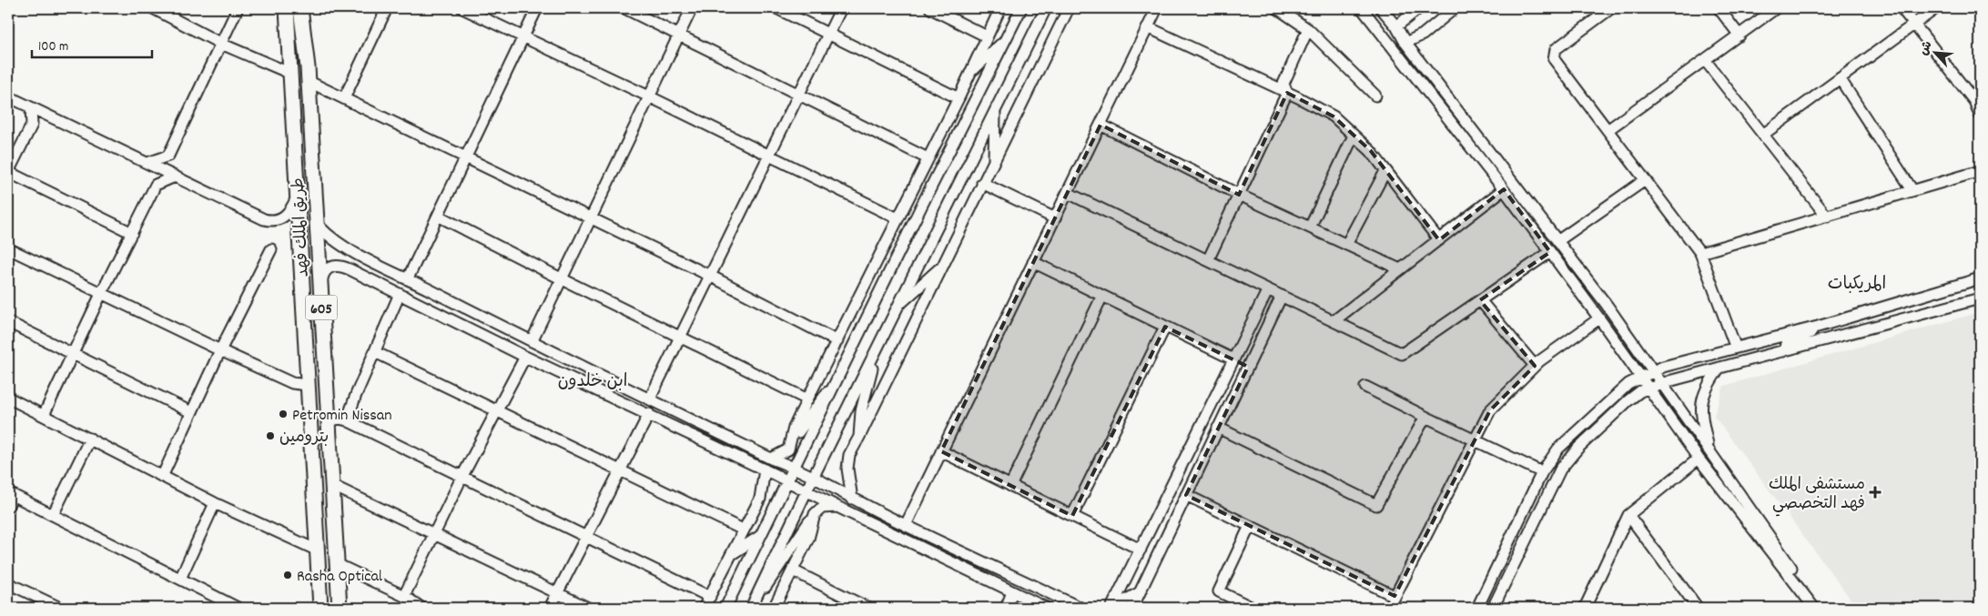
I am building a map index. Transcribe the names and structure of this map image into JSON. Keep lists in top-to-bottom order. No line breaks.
{"streets":{"highway":["طريق الملك فهد","605"]},"districts":["المريكبات","ابن خلدون"],"places":{"other":["Petromin Nissan","بترومين","Rasha Optical"],"health":["مستشفى الملك فهد التخصصي"]},"scale_bar":"100 m","north":"top left"}
